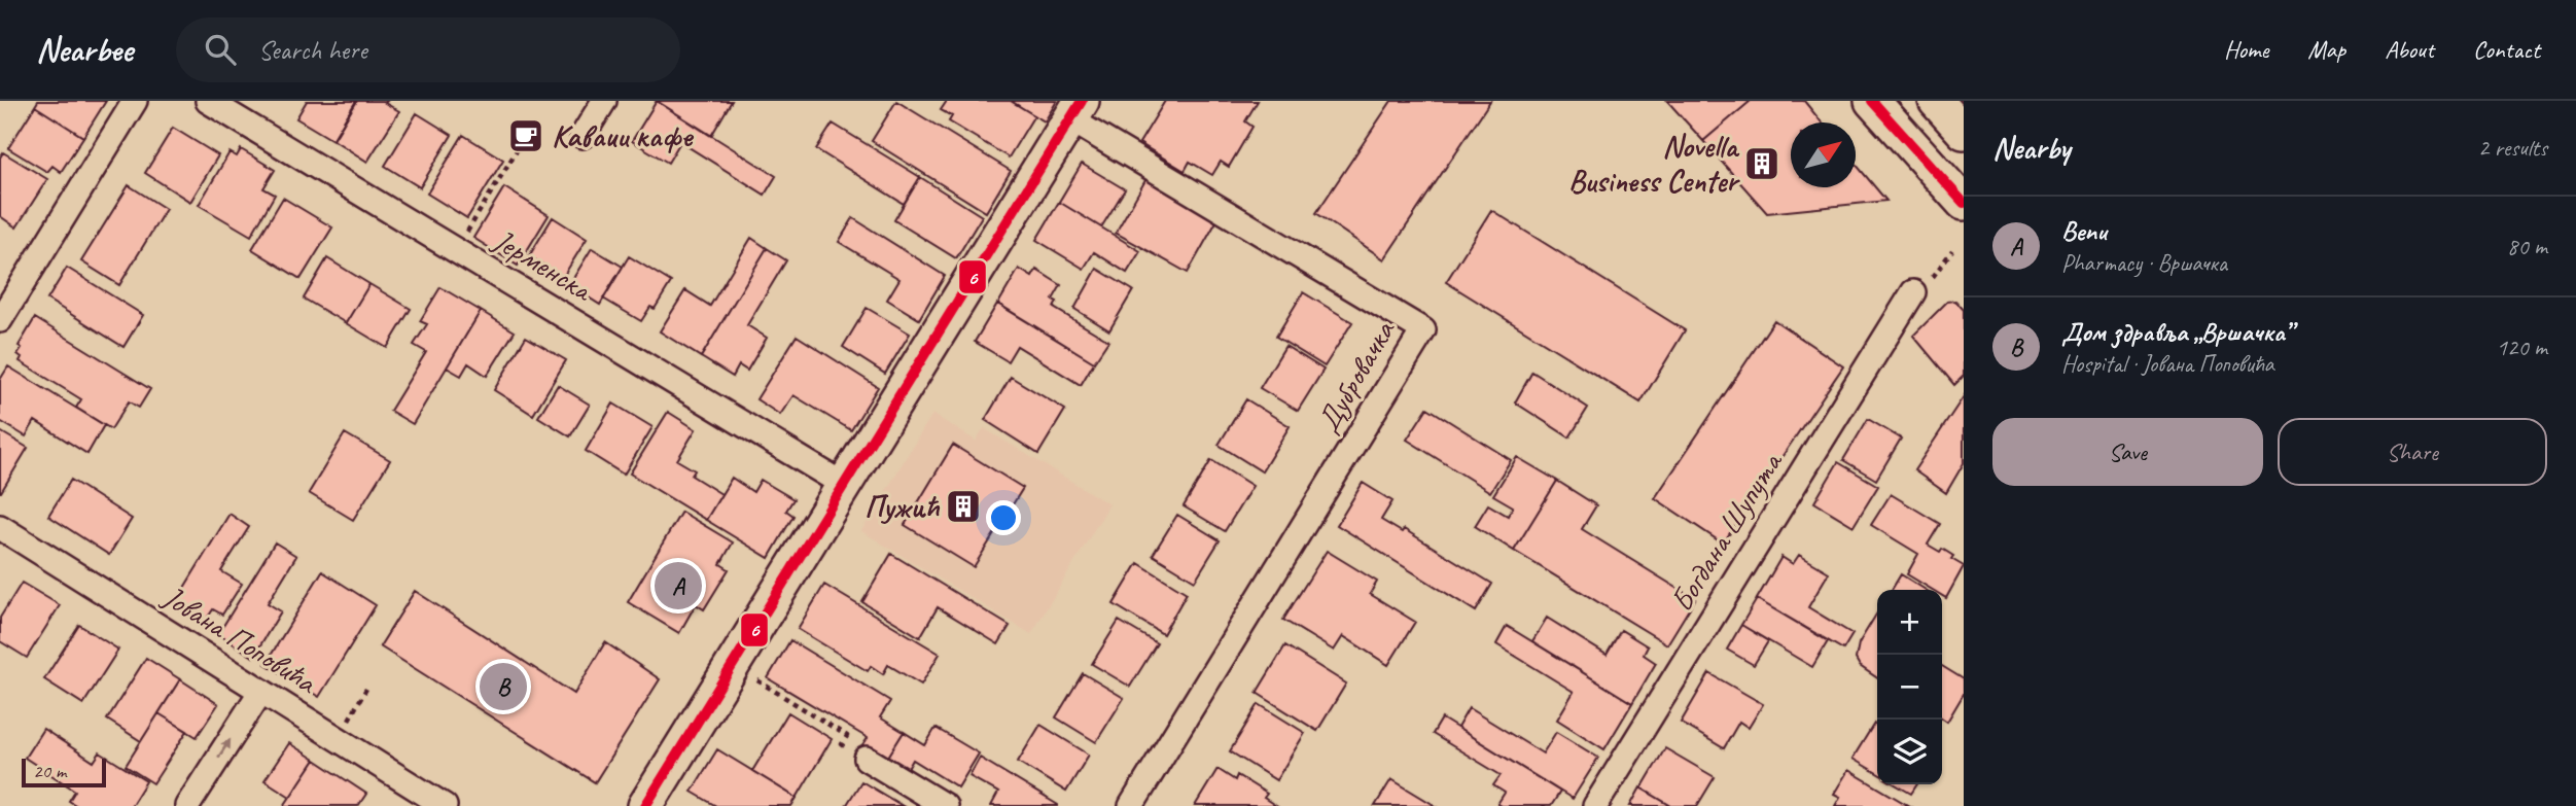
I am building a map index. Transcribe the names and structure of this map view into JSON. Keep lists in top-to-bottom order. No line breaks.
{"streets":{"street":["Јерменска","Дубровачка","Богдана Шупута","Јована Поповића"]},"places":{"cafe":["Каваии кафе"],"building":["Novella Business Center","Пужић"]},"lines":["transit line 6"],"scale_bar":"20 m","north":"top right","page":{"header":"Nearbee","search":"Search here","nav":["Home","Map","About","Contact"],"heading":["Nearby","2 results"],"list":[{"mark":"A","name":"Benu","note":"Pharmacy · Вршачка","value":"80 m"},{"mark":"B","name":"Дом здравља „Вршачка”","note":"Hospital · Јована Поповића","value":"120 m"}],"buttons":["Save","Share"],"pins":["A","B"],"map_buttons":["+","−"],"scale":"20 m"}}
